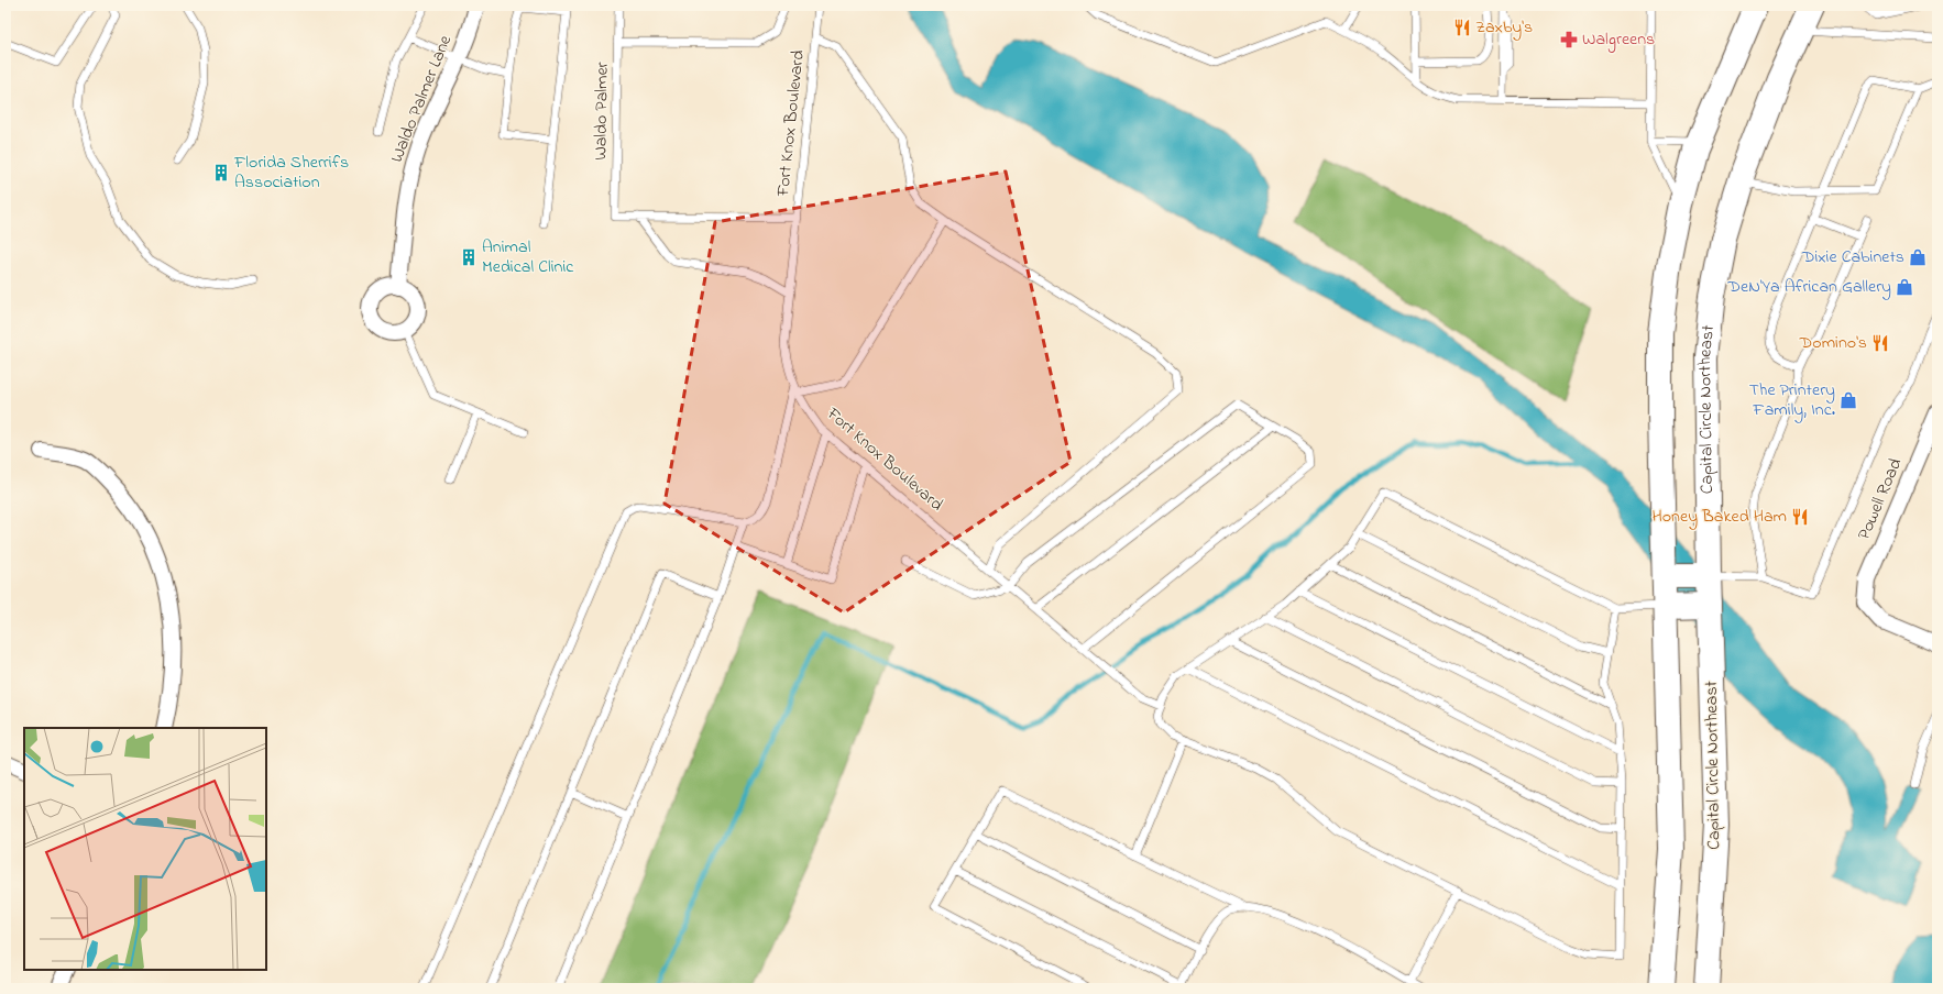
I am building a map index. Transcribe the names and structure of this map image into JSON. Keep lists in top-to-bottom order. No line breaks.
{"streets":{"main road":["Capital Circle Northeast"],"street":["Waldo Palmer Lane","Powell Road"],"lane":["Waldo Palmer","Fort Knox Boulevard"]},"places":{"restaurant":["Zaxby's","Domino's","Honey Baked Ham"],"pharmacy":["Walgreens"],"building":["Florida Sherrifs Association","Animal Medical Clinic"],"shop":["Dixie Cabinets","DeN'Ya African Gallery","The Printery Family, Inc."]}}
